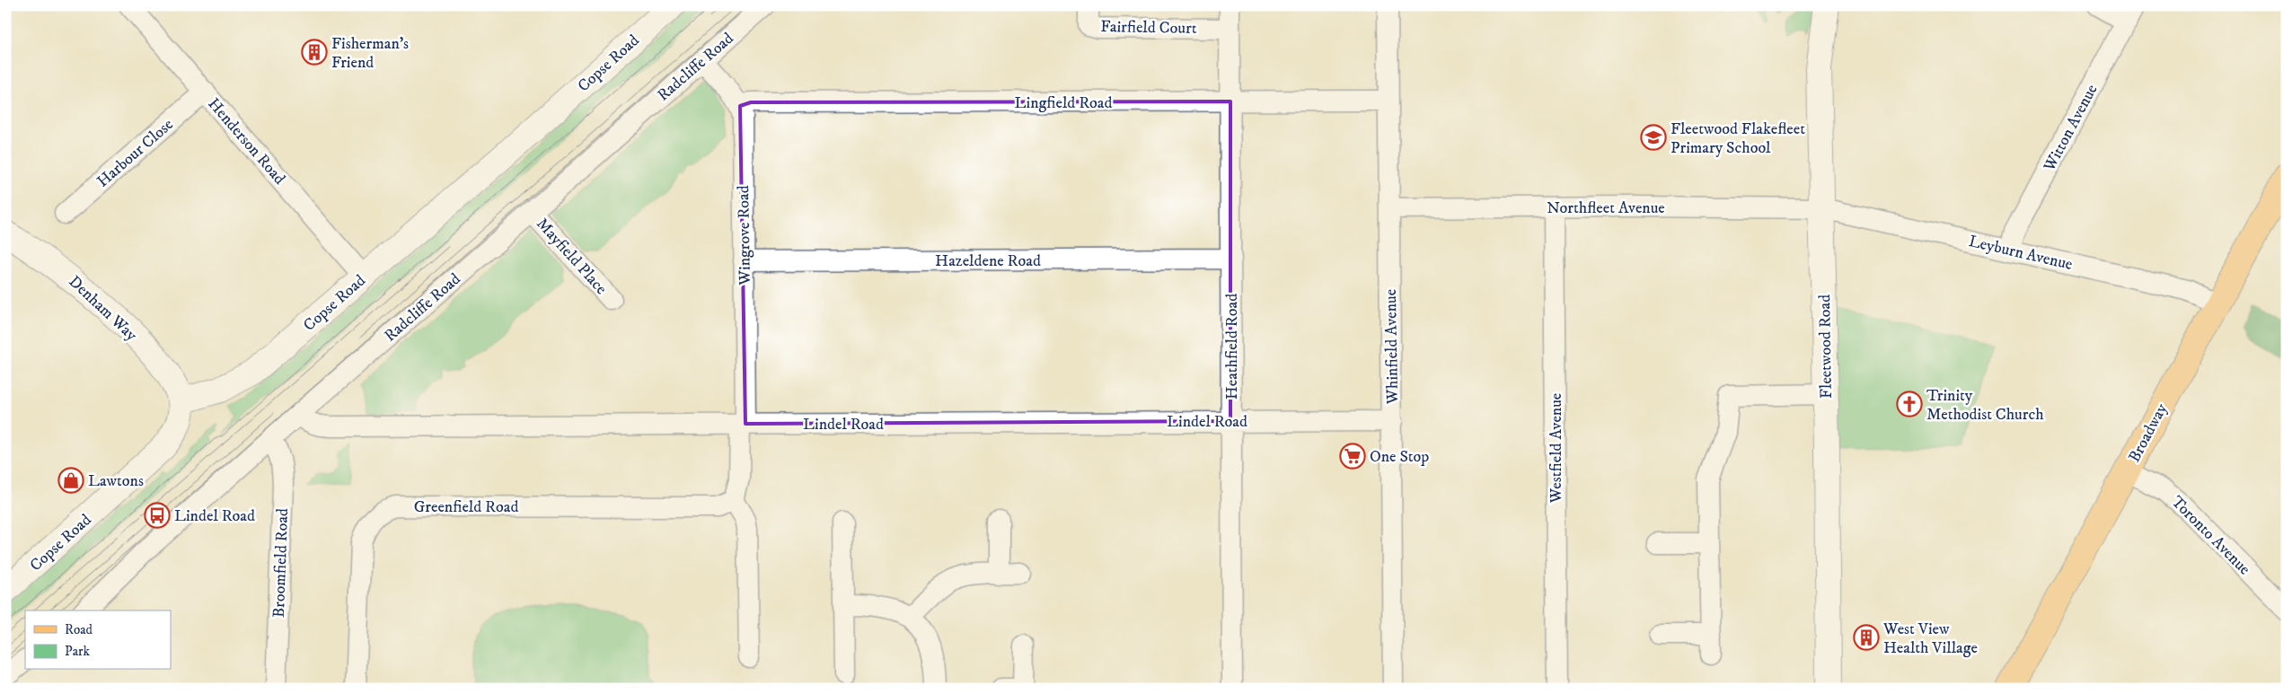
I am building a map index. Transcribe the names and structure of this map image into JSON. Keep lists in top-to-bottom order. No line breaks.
{"streets":{"main road":["Broadway"],"street":["Fairfield Court","Copse Road","Radcliffe Road","Lingfield Road","Witton Avenue","Henderson Road","Harbour Close","Northfleet Avenue","Wingrove Road","Leyburn Avenue","Mayfield Place","Hazeldene Road","Denham Way","Heathfield Road","Whinfield Avenue","Fleetwood Road","Lindel Road","Westfield Avenue","Greenfield Road","Toronto Avenue","Broomfield Road"]},"crossings":[["Fairfield Court","Heathfield Road"],["Copse Road","Henderson Road"],["Copse Road","Denham Way"],["Radcliffe Road","Mayfield Place"],["Radcliffe Road","Lindel Road"],["Radcliffe Road","Broomfield Road"],["Lingfield Road","Wingrove Road"],["Lingfield Road","Heathfield Road"],["Lingfield Road","Whinfield Avenue"],["Witton Avenue","Leyburn Avenue"],["Henderson Road","Harbour Close"],["Northfleet Avenue","Leyburn Avenue"],["Northfleet Avenue","Whinfield Avenue"],["Northfleet Avenue","Fleetwood Road"],["Northfleet Avenue","Westfield Avenue"],["Wingrove Road","Hazeldene Road"],["Wingrove Road","Lindel Road"],["Leyburn Avenue","Fleetwood Road"],["Leyburn Avenue","Broadway"],["Hazeldene Road","Heathfield Road"],["Heathfield Road","Lindel Road"],["Whinfield Avenue","Lindel Road"],["Broadway","Toronto Avenue"]],"places":{"building":["Fisherman's Friend","West View Health Village"],"school or university":["Fleetwood Flakefleet Primary School"],"church":["Trinity Methodist Church"],"supermarket":["One Stop"],"shop":["Lawtons"],"bus stop":["Lindel Road"]},"legend":["Road","Park"]}
